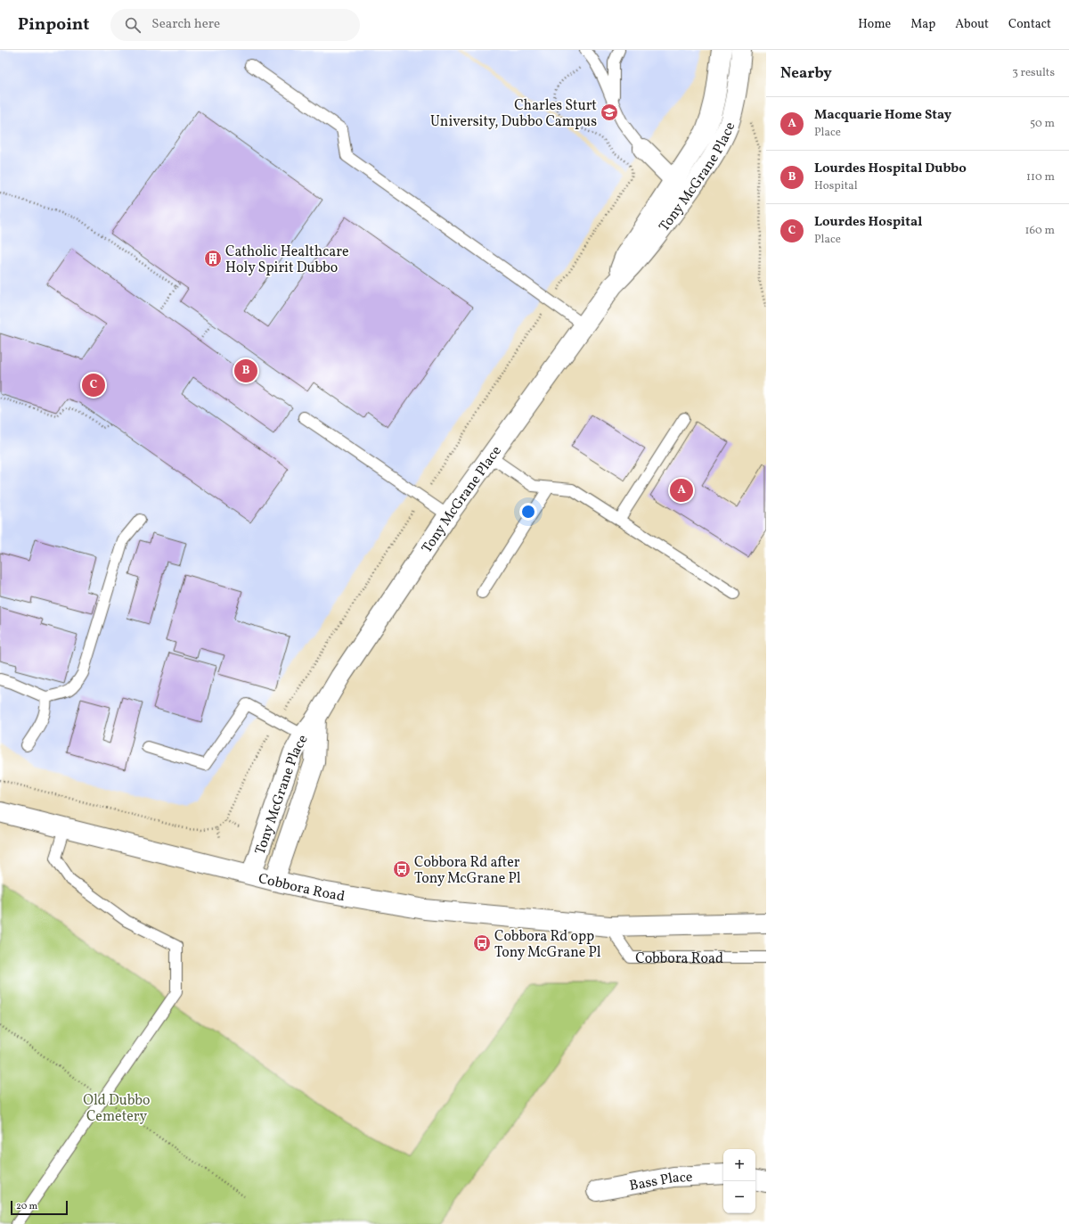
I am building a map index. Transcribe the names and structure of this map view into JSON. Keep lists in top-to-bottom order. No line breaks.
{"streets":{"street":["Tony McGrane Place","Cobbora Road","Bass Place"]},"crossings":[["Tony McGrane Place","Cobbora Road"]],"parks":["Old Dubbo Cemetery"],"places":{"school or university":["Charles Sturt University, Dubbo Campus"],"building":["Catholic Healthcare Holy Spirit Dubbo"],"bus stop":["Cobbora Rd after Tony McGrane Pl","Cobbora Rd opp Tony McGrane Pl"]},"scale_bar":"20 m","page":{"header":"Pinpoint","search":"Search here","nav":["Home","Map","About","Contact"],"heading":["Nearby","3 results"],"list":[{"mark":"A","name":"Macquarie Home Stay","note":"Place","value":"50 m"},{"mark":"B","name":"Lourdes Hospital Dubbo","note":"Hospital","value":"110 m"},{"mark":"C","name":"Lourdes Hospital","note":"Place","value":"160 m"}],"pins":["B","C","A"],"map_buttons":["+","−"],"scale":"20 m"}}
